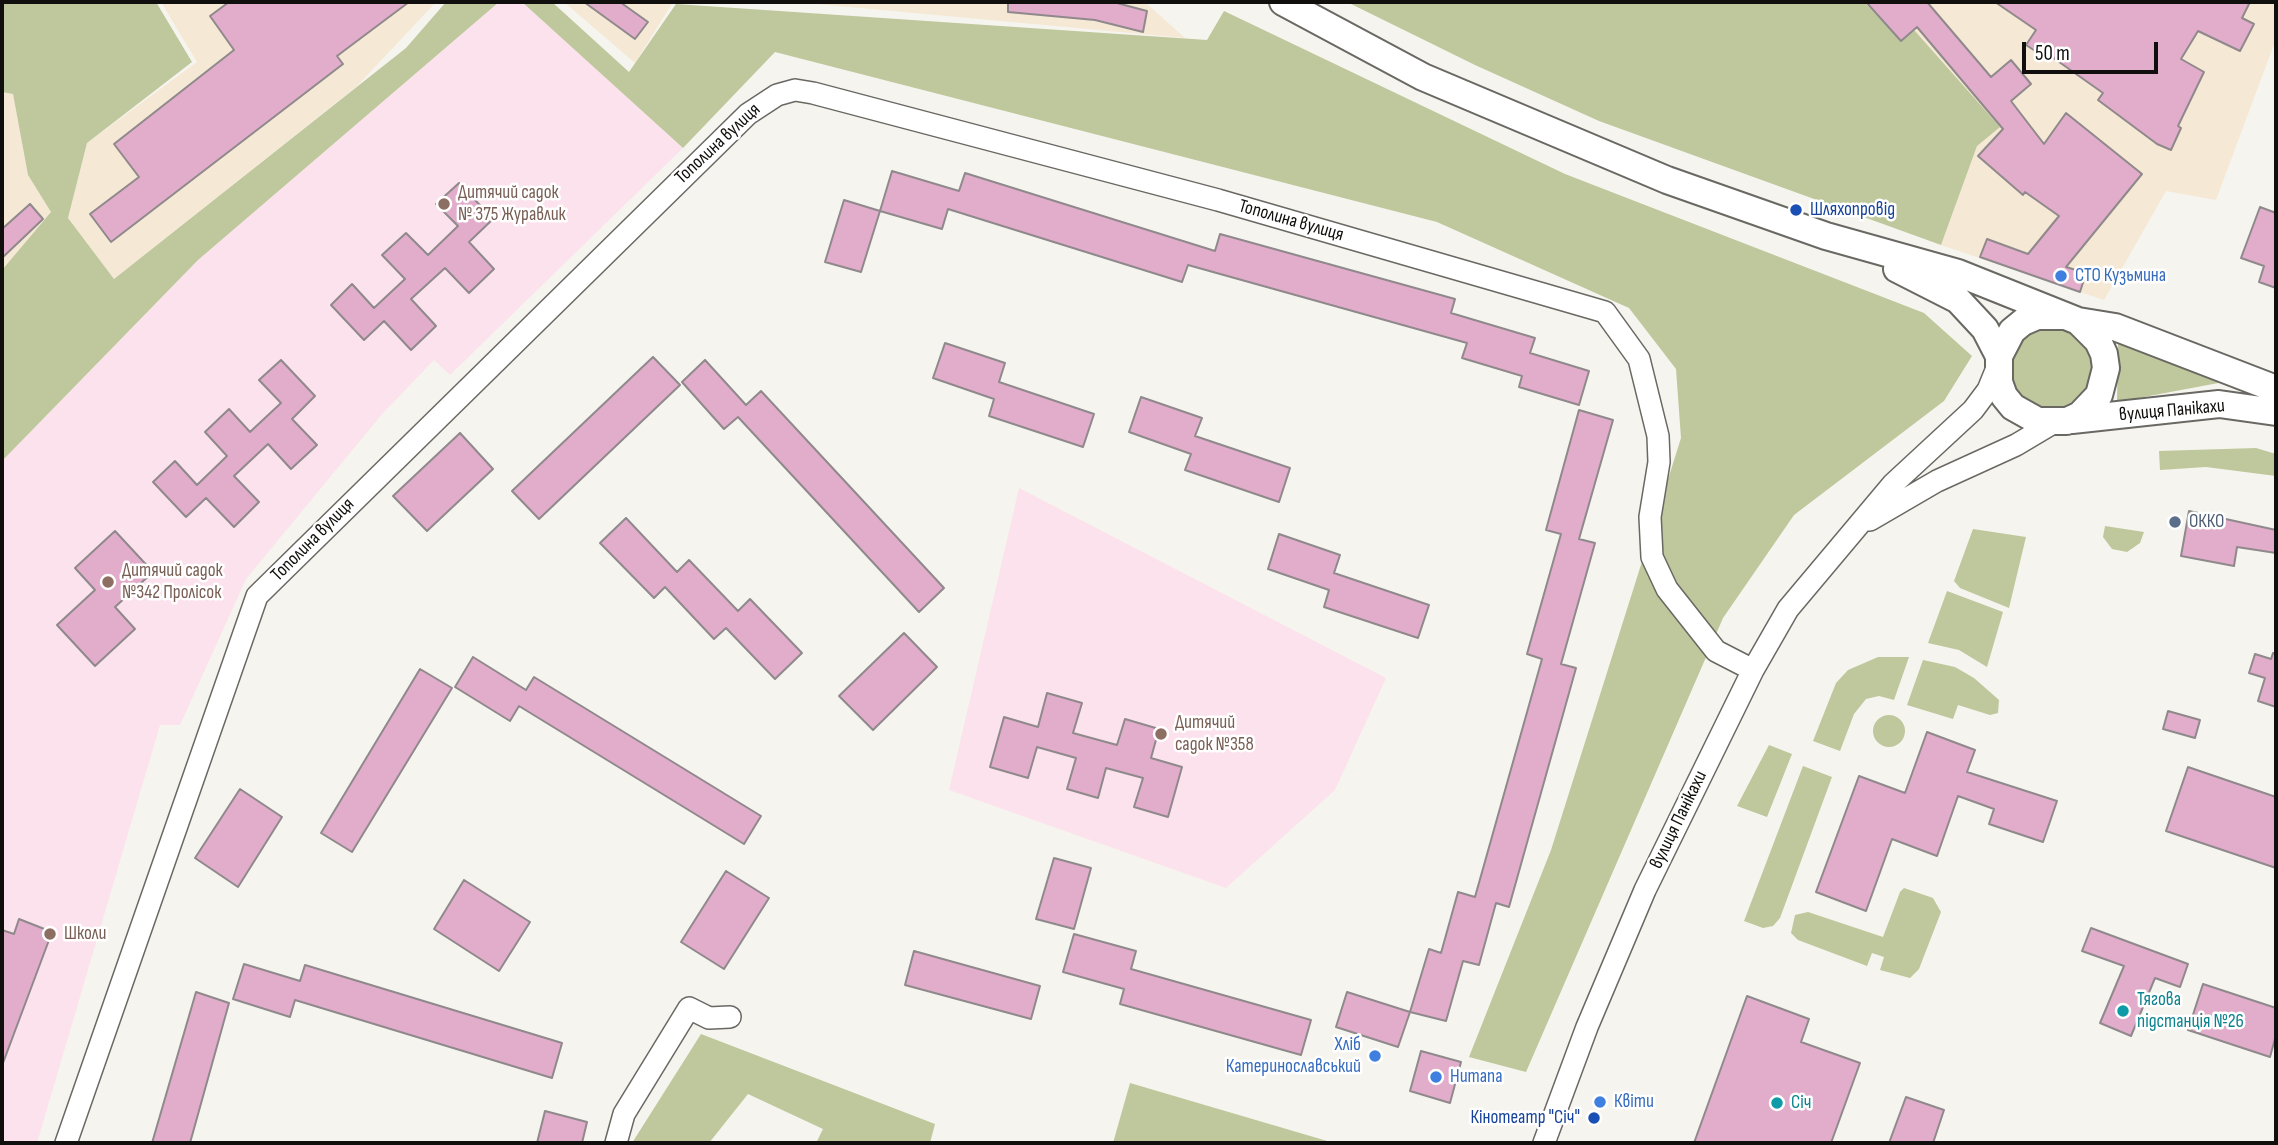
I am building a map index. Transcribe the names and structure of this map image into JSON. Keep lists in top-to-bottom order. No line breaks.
{"streets":{"main road":["вулиця Панікахи"],"street":["Тополина вулиця"]},"crossings":[["Тополина вулиця","вулиця Панікахи"]],"places":["Дитячий садок № 375 Журавлик","Шляхопровід","СТО Кузьмина","ОККО","Дитячий садок №342 Пролісок","Дитячий садок №358","Школи","Тягова пiдстанцiя №26","Хліб Катеринославський","Humana","Квіти","Січ","Кінотеатр \"Січ\""],"scale_bar":"50 m"}
